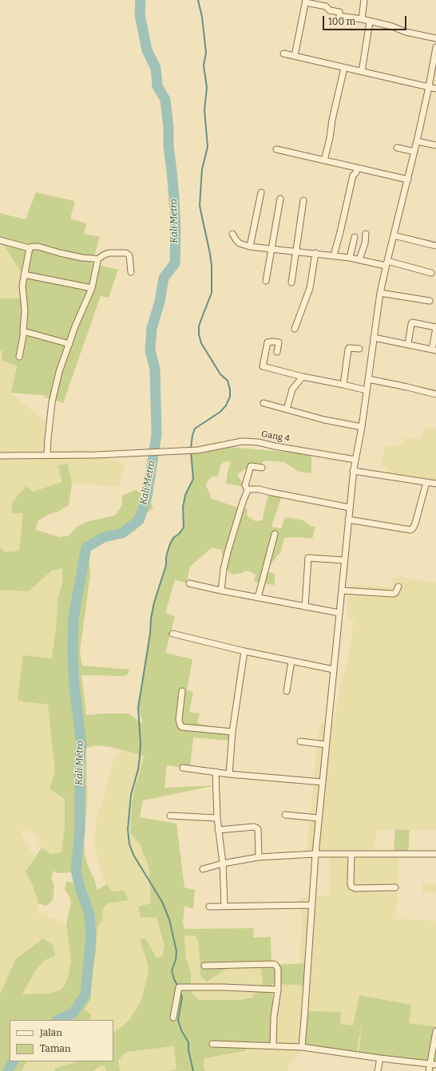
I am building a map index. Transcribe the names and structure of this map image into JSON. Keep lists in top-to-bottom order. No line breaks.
{"streets":{"street":["Gang 4"]},"water":["Kali Metro"],"legend":["Jalan","Taman"],"scale_bar":"100 m"}
